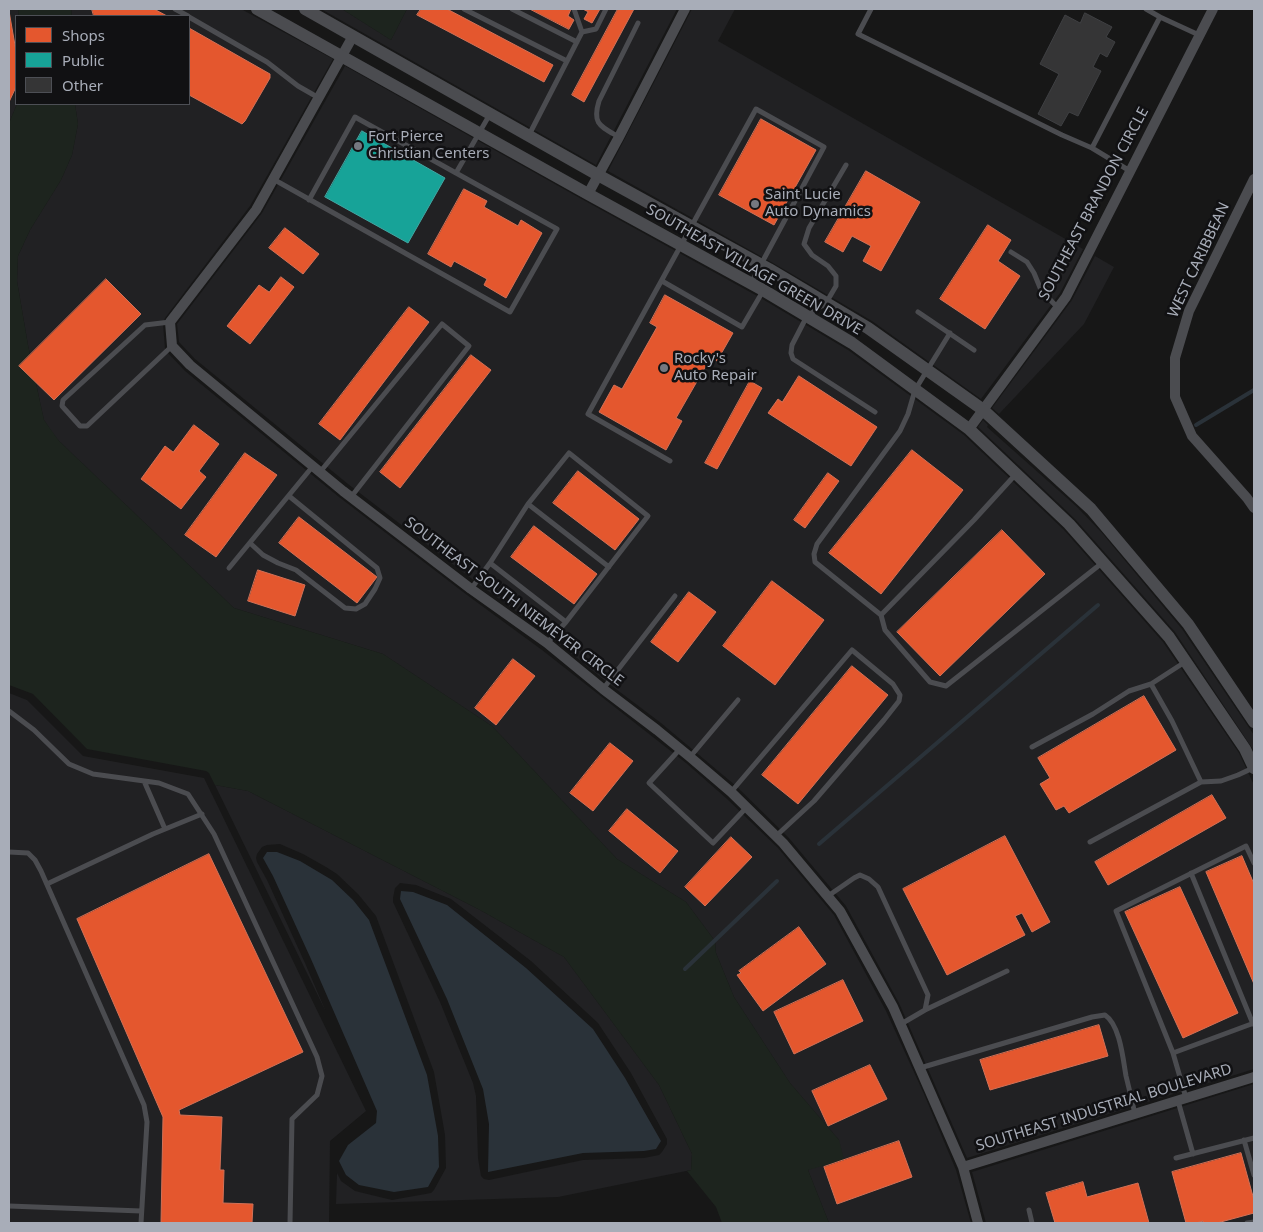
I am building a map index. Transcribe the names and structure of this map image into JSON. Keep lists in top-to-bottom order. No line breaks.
{"streets":{"street":["SOUTHEAST BRANDON CIRCLE","WEST CARIBBEAN","SOUTHEAST VILLAGE GREEN DRIVE","SOUTHEAST SOUTH NIEMEYER CIRCLE","SOUTHEAST INDUSTRIAL BOULEVARD"]},"crossings":[["SOUTHEAST BRANDON CIRCLE","SOUTHEAST VILLAGE GREEN DRIVE"],["SOUTHEAST SOUTH NIEMEYER CIRCLE","SOUTHEAST INDUSTRIAL BOULEVARD"]],"places":["Fort Pierce Christian Centers","Saint Lucie Auto Dynamics","Rocky's Auto Repair"],"legend":["Shops","Public","Other"]}
